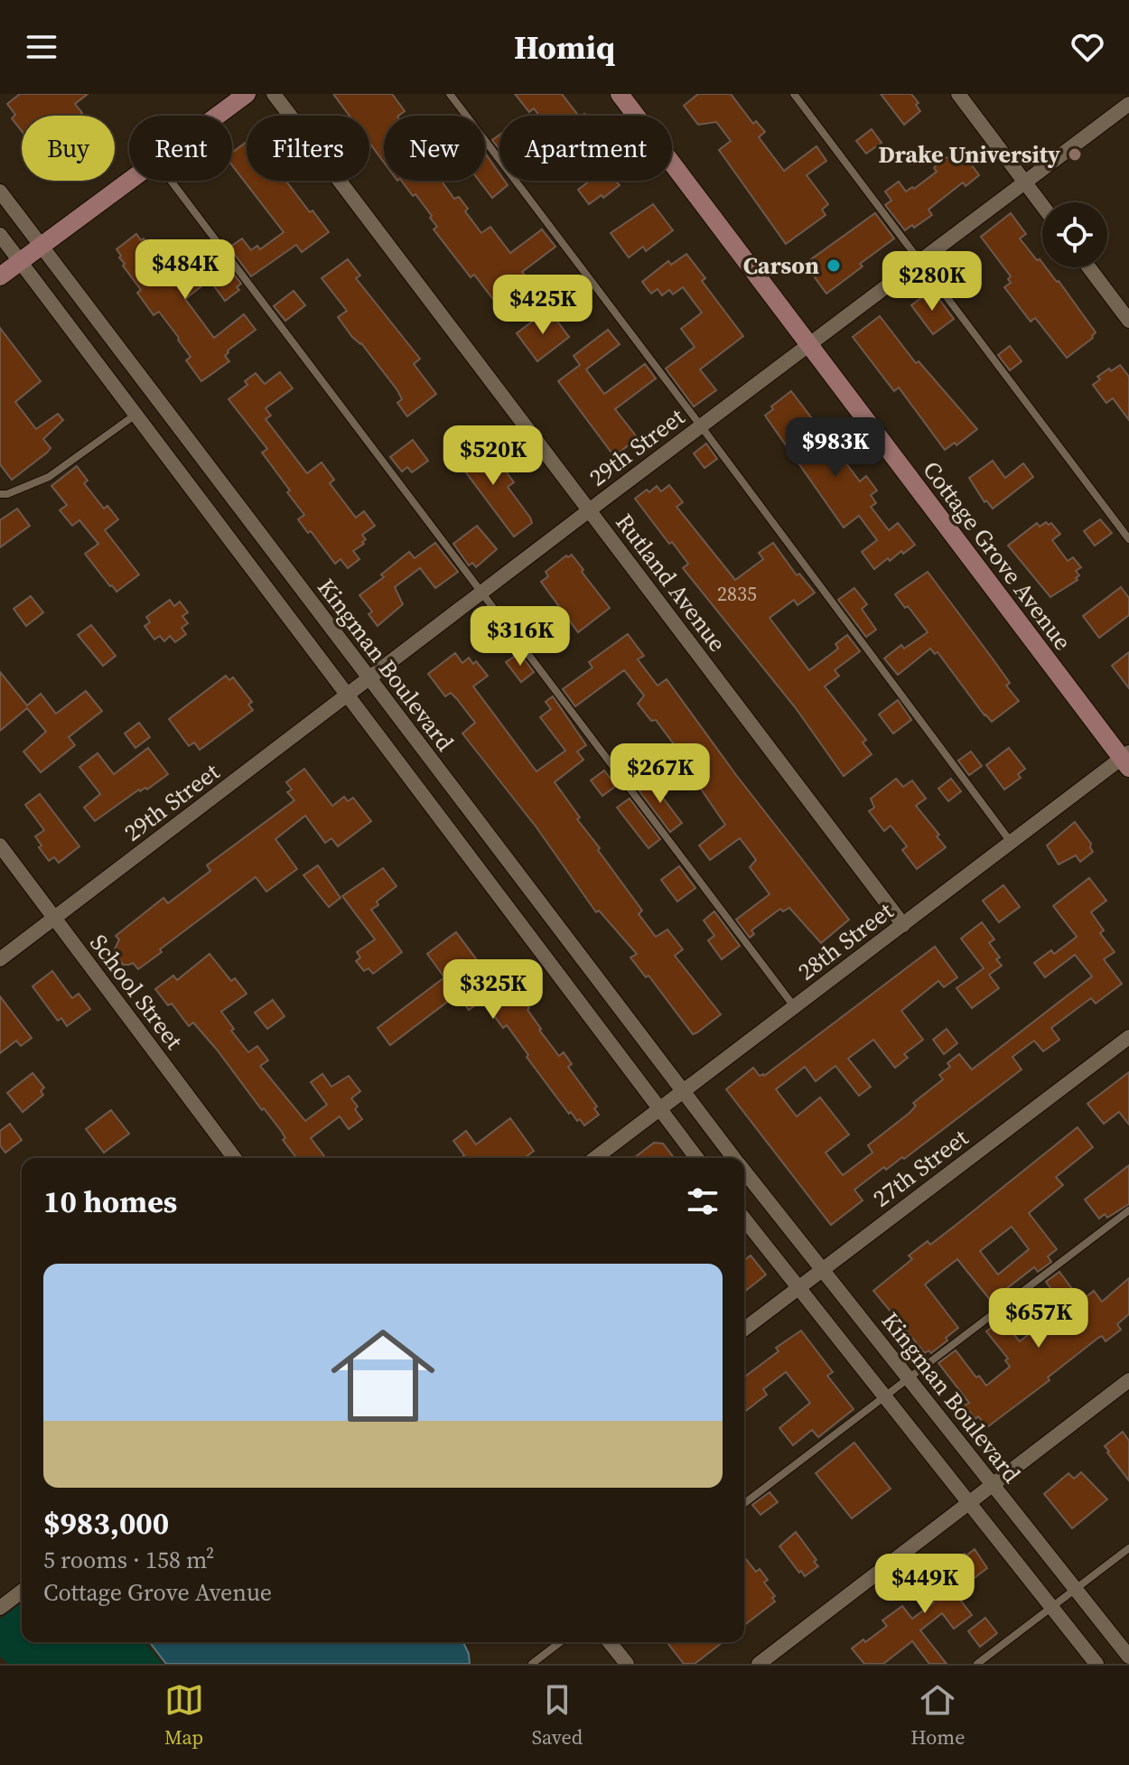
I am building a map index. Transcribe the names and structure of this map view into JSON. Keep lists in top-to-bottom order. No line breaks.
{"streets":{"street":["29th Street","Cottage Grove Avenue","Rutland Avenue","Kingman Boulevard","28th Street","School Street","27th Street"]},"crossings":[["29th Street","Cottage Grove Avenue"],["29th Street","Rutland Avenue"],["29th Street","Kingman Boulevard"],["29th Street","School Street"],["Cottage Grove Avenue","28th Street"],["Rutland Avenue","28th Street"],["Kingman Boulevard","28th Street"],["Kingman Boulevard","27th Street"]],"places":["Drake University","Carson"],"house_numbers":["2835"],"page":{"header":"Homiq","chip":["Buy","Rent","Filters","New","Apartment"],"price":["$484K","$280K","$425K","$983K","$520K","$316K","$267K","$325K","$657K","$449K"],"heading":"10 homes","list":[{"name":"$983,000","note":"5 rooms · 158 m² · Cottage Grove Avenue"}],"tabs":["Map","Saved","Home"]}}
